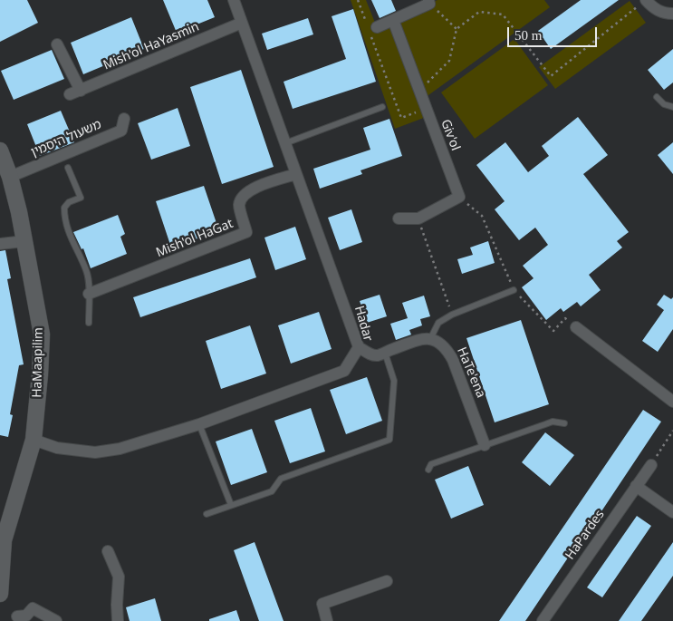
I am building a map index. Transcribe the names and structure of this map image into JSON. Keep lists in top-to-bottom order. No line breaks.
{"streets":{"street":["Mish'ol HaYasmin","Giv'ol","משעול היסמין","Mish'ol HaGat","Hadar","HaMaapilim","HaTe'ena","HaPardes"]},"crossings":[["Mish'ol HaYasmin","Hadar"],["משעול היסמין","HaMaapilim"],["Mish'ol HaGat","Hadar"],["Hadar","HaMaapilim"]],"scale_bar":"50 m"}
